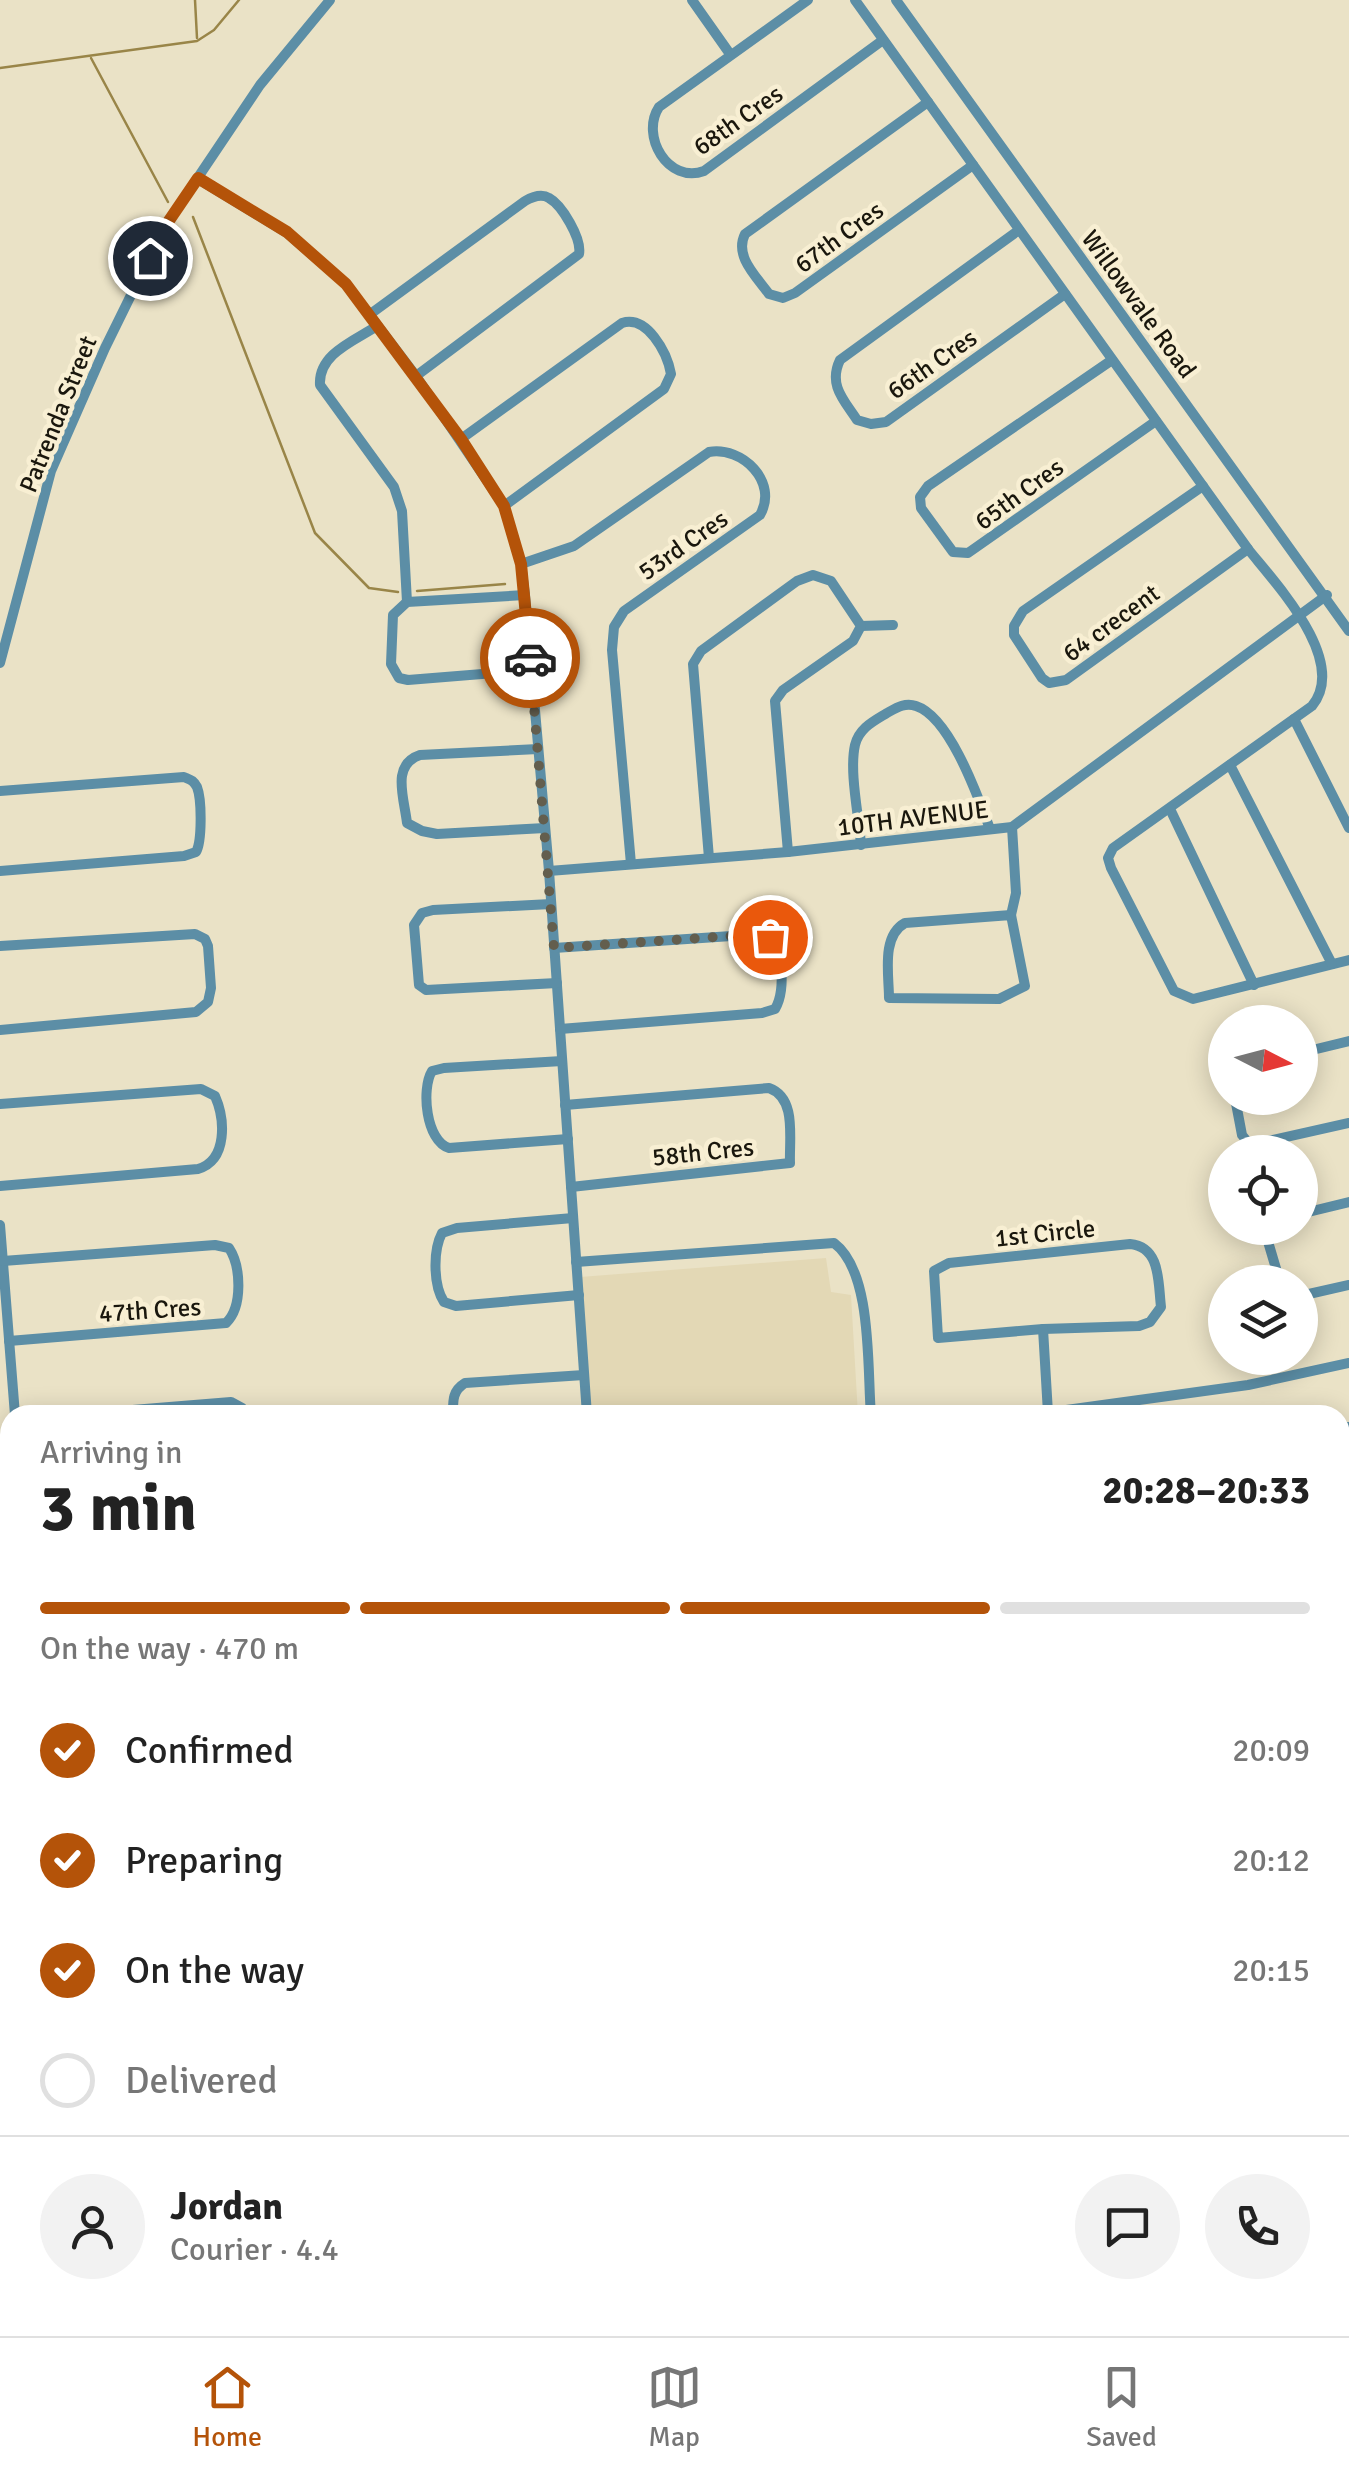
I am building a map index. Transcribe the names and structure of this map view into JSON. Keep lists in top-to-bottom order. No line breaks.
{"streets":{"street":["68th Cres","67th Cres","Willowvale Road","66th Cres","Patrenda Street","65th Cres","53rd Cres","64 crecent","10TH AVENUE","58th Cres","1st Circle","47th Cres"]},"crossings":[["Willowvale Road","10TH AVENUE"],["53rd Cres","10TH AVENUE"]],"north":"right","page":{"heading":["3 min","Arriving in","20:28–20:33"],"panel":["Jordan","Courier · 4.4"],"bar":"On the way · 470 m","list":[["Confirmed","20:09"],["Preparing","20:12"],["On the way","20:15"],"Delivered"],"tabs":["Home","Map","Saved"]}}
